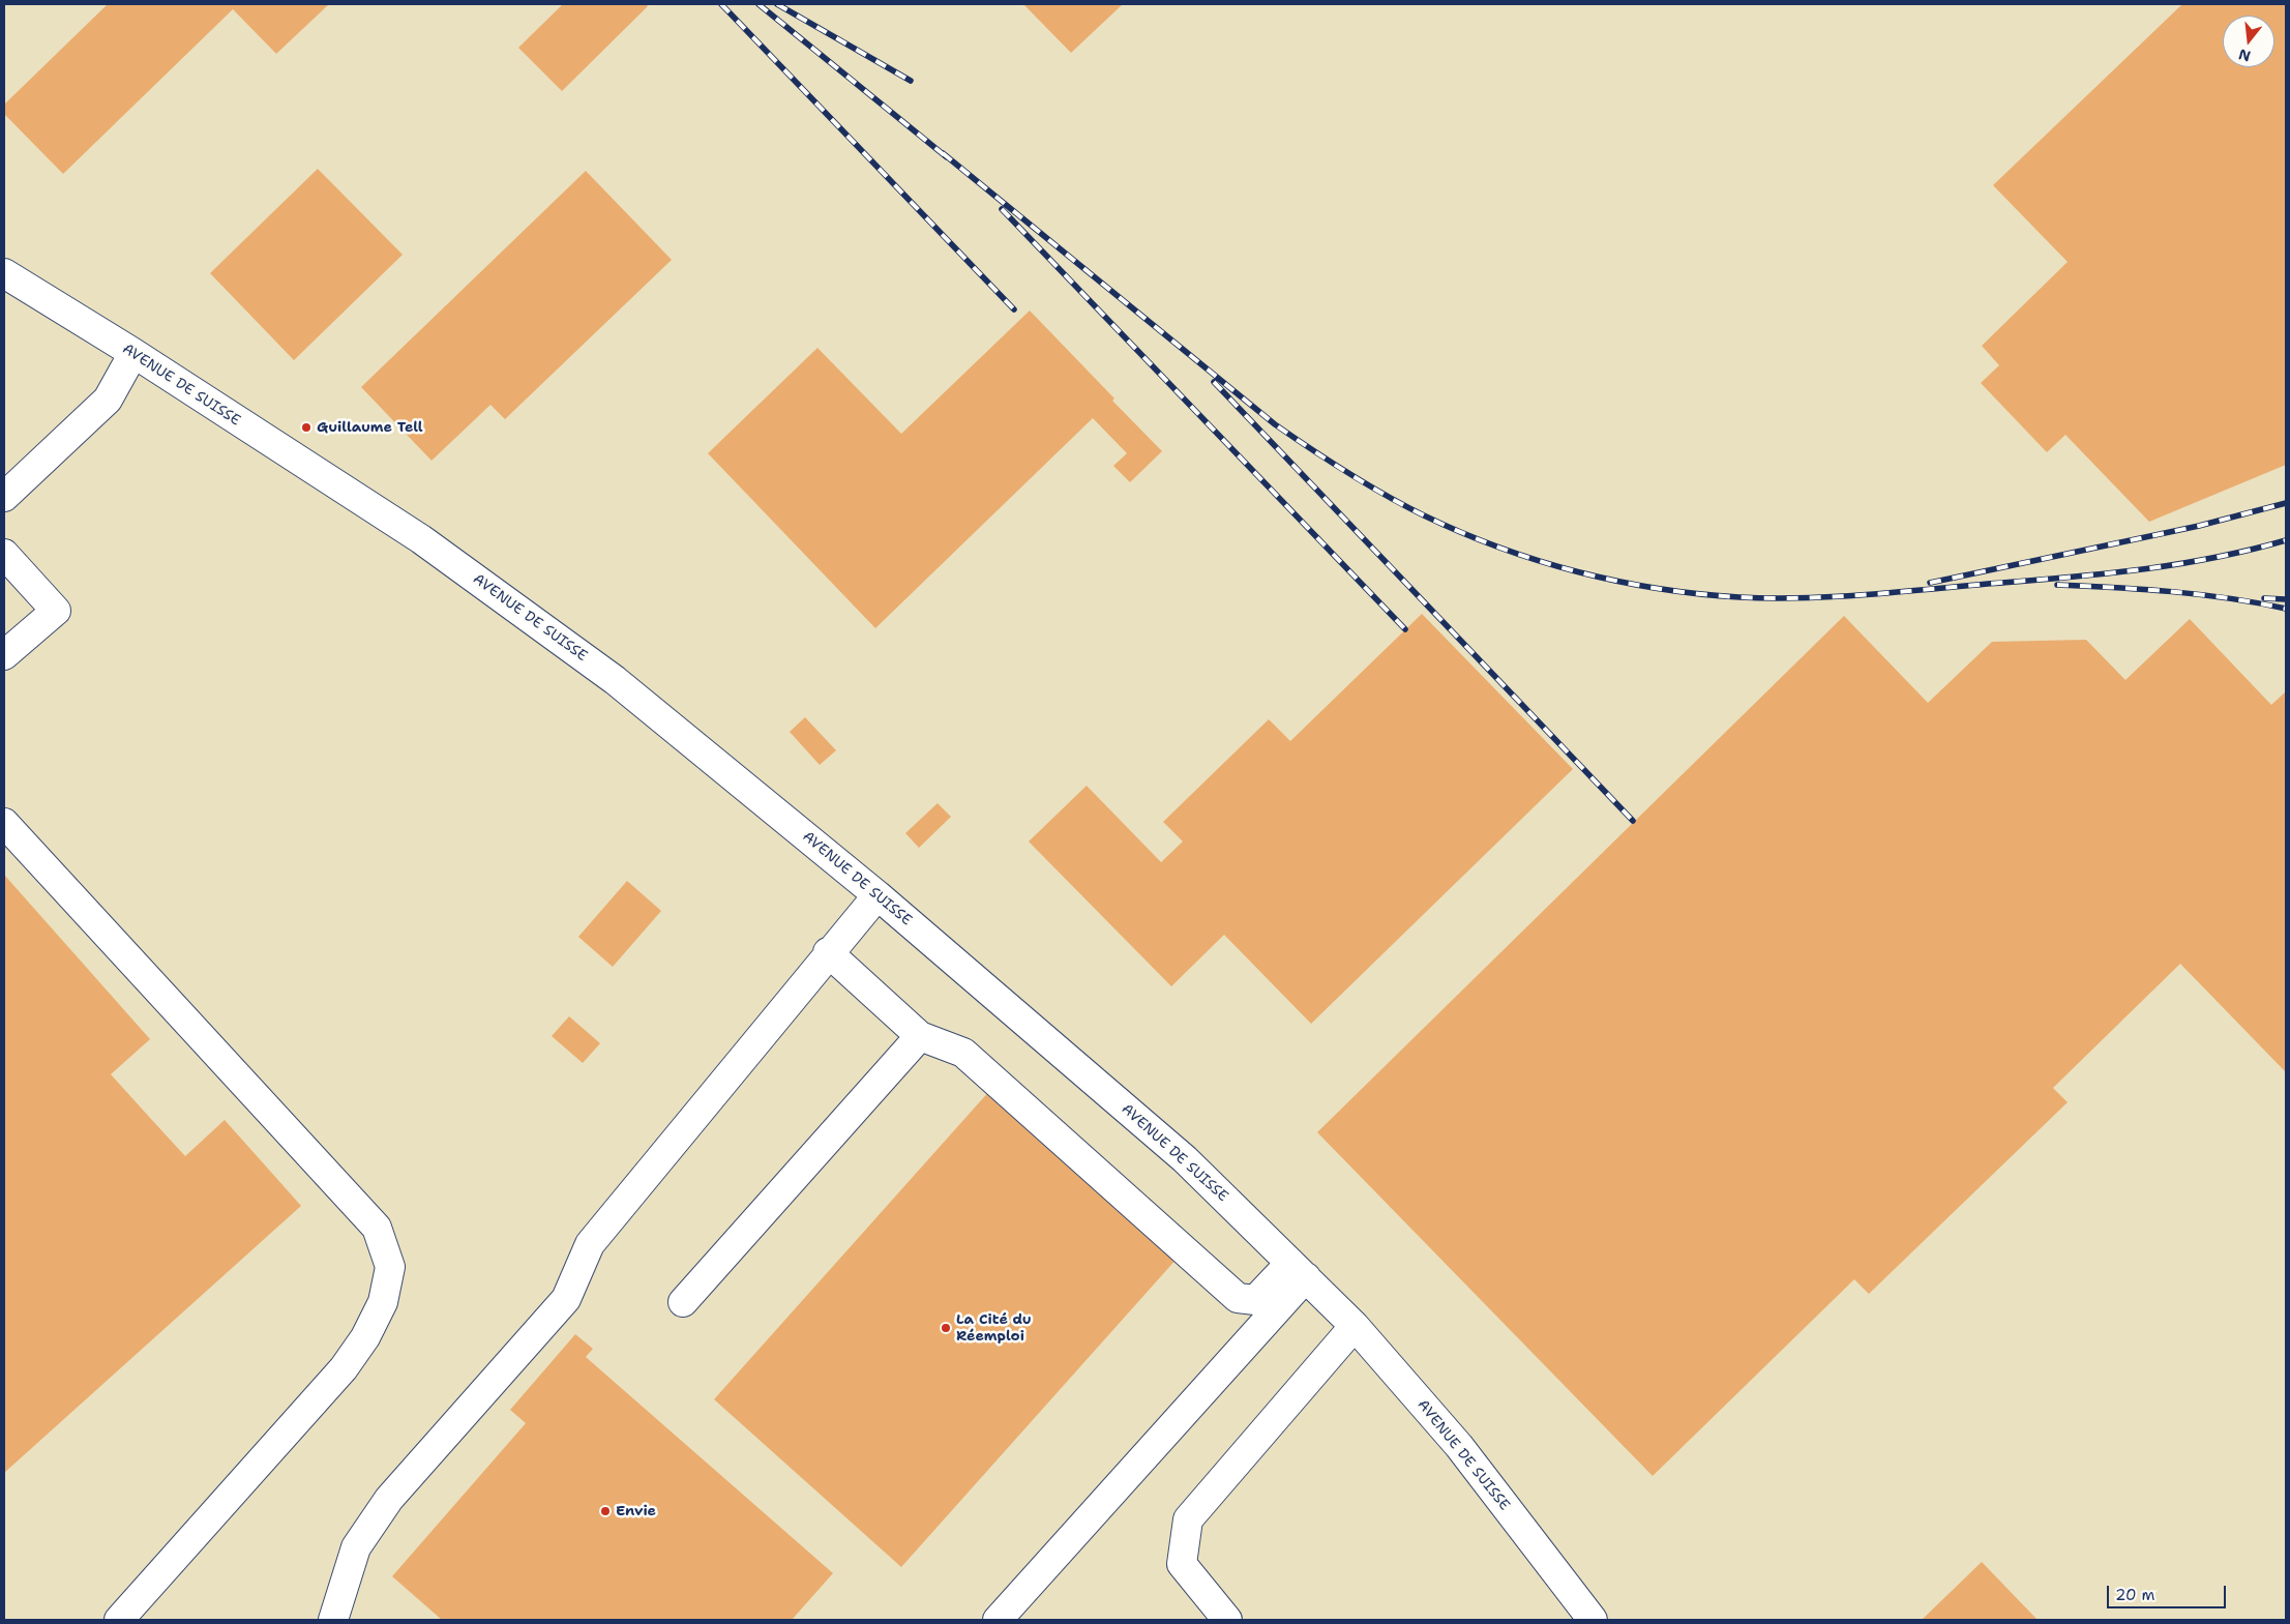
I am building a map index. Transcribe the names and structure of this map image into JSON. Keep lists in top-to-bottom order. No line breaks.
{"streets":{"street":["AVENUE DE SUISSE"]},"places":["Guillaume Tell","La Cité du Réemploi","Envie"],"scale_bar":"20 m","north":"bottom"}
